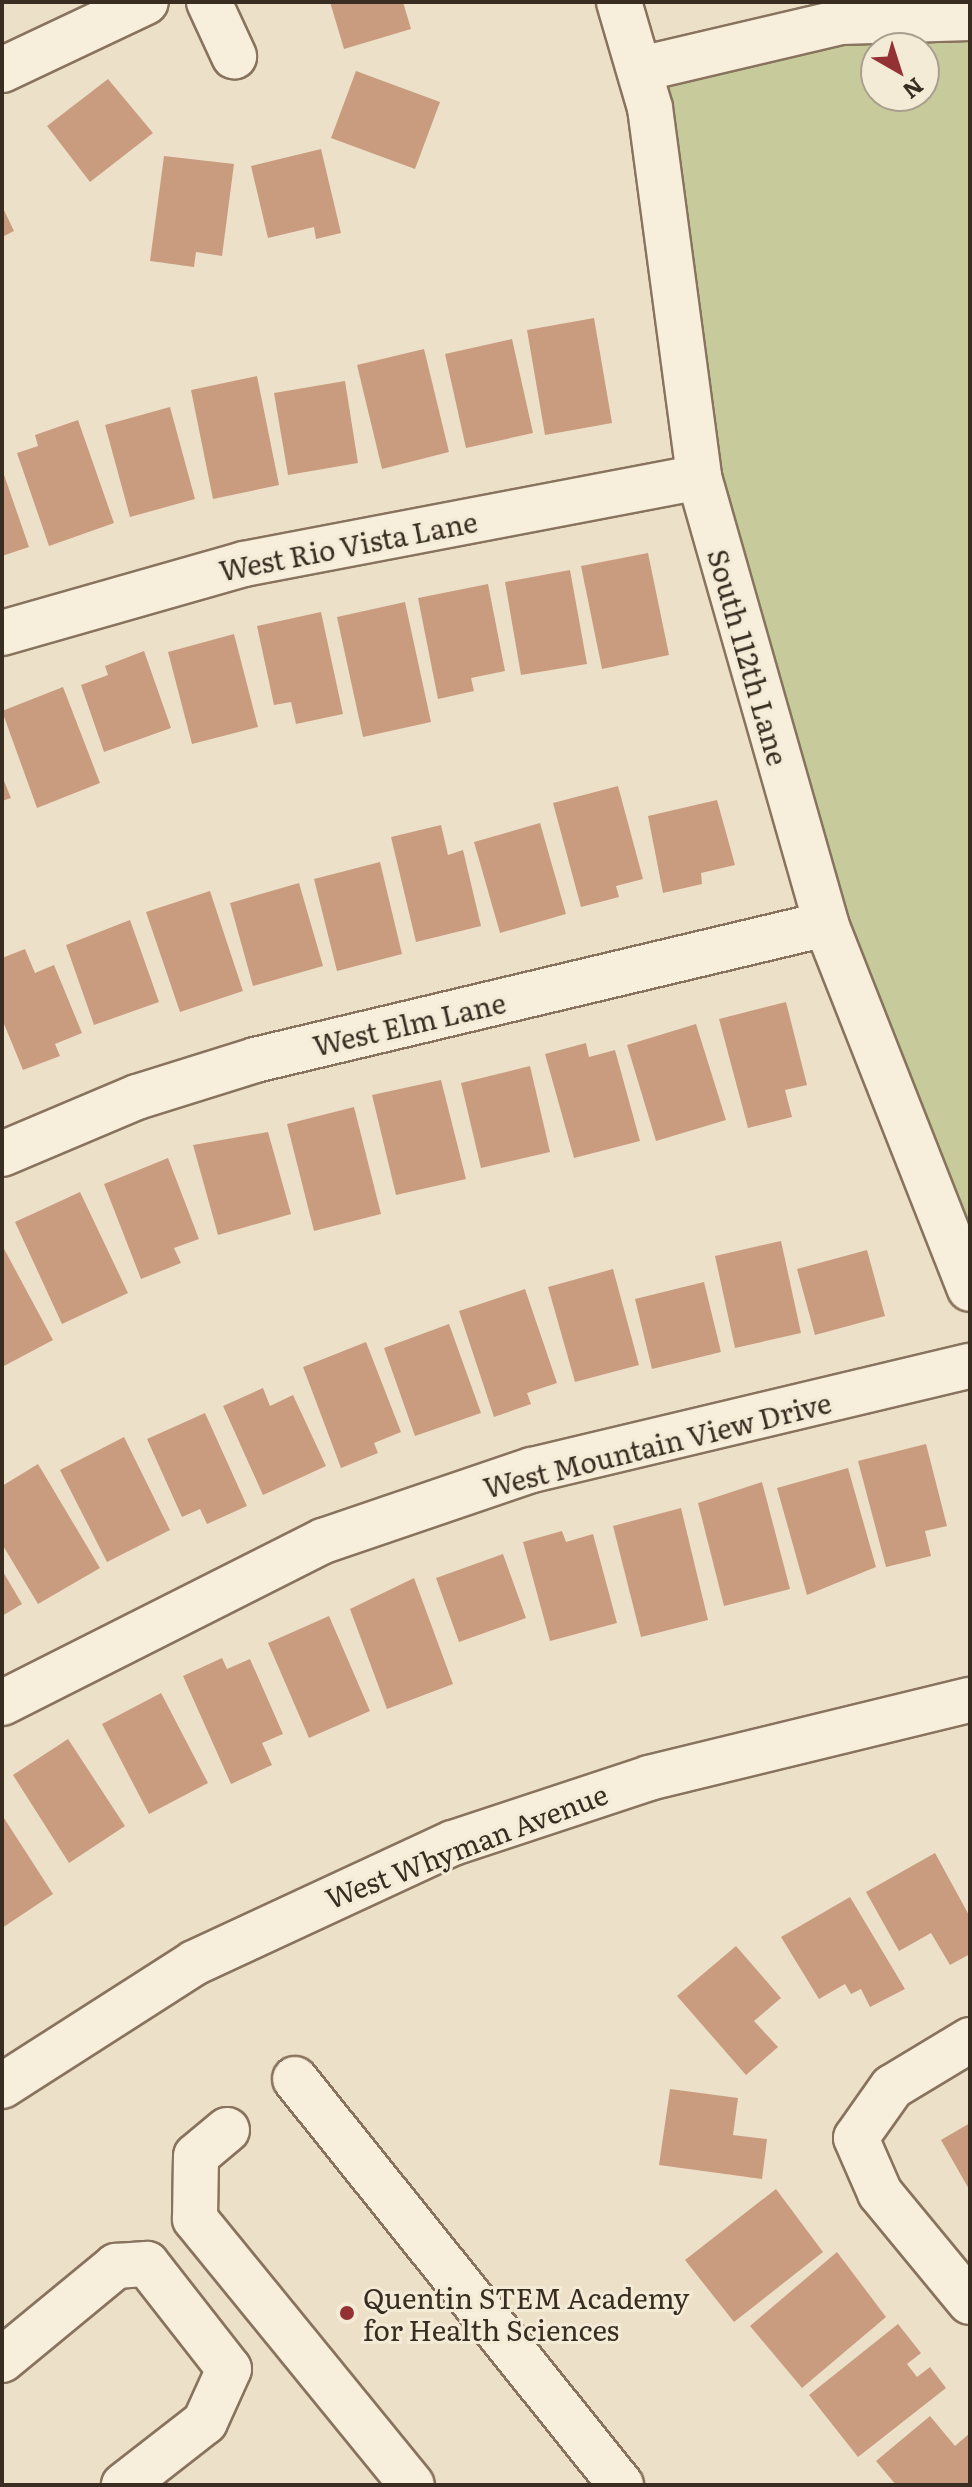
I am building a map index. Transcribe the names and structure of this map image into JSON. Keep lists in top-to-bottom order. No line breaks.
{"streets":{"street":["West Rio Vista Lane","South 112th Lane","West Elm Lane","West Mountain View Drive","West Whyman Avenue"]},"crossings":[["West Rio Vista Lane","South 112th Lane"],["South 112th Lane","West Elm Lane"]],"places":["Quentin STEM Academy for Health Sciences"],"north":"bottom right"}
